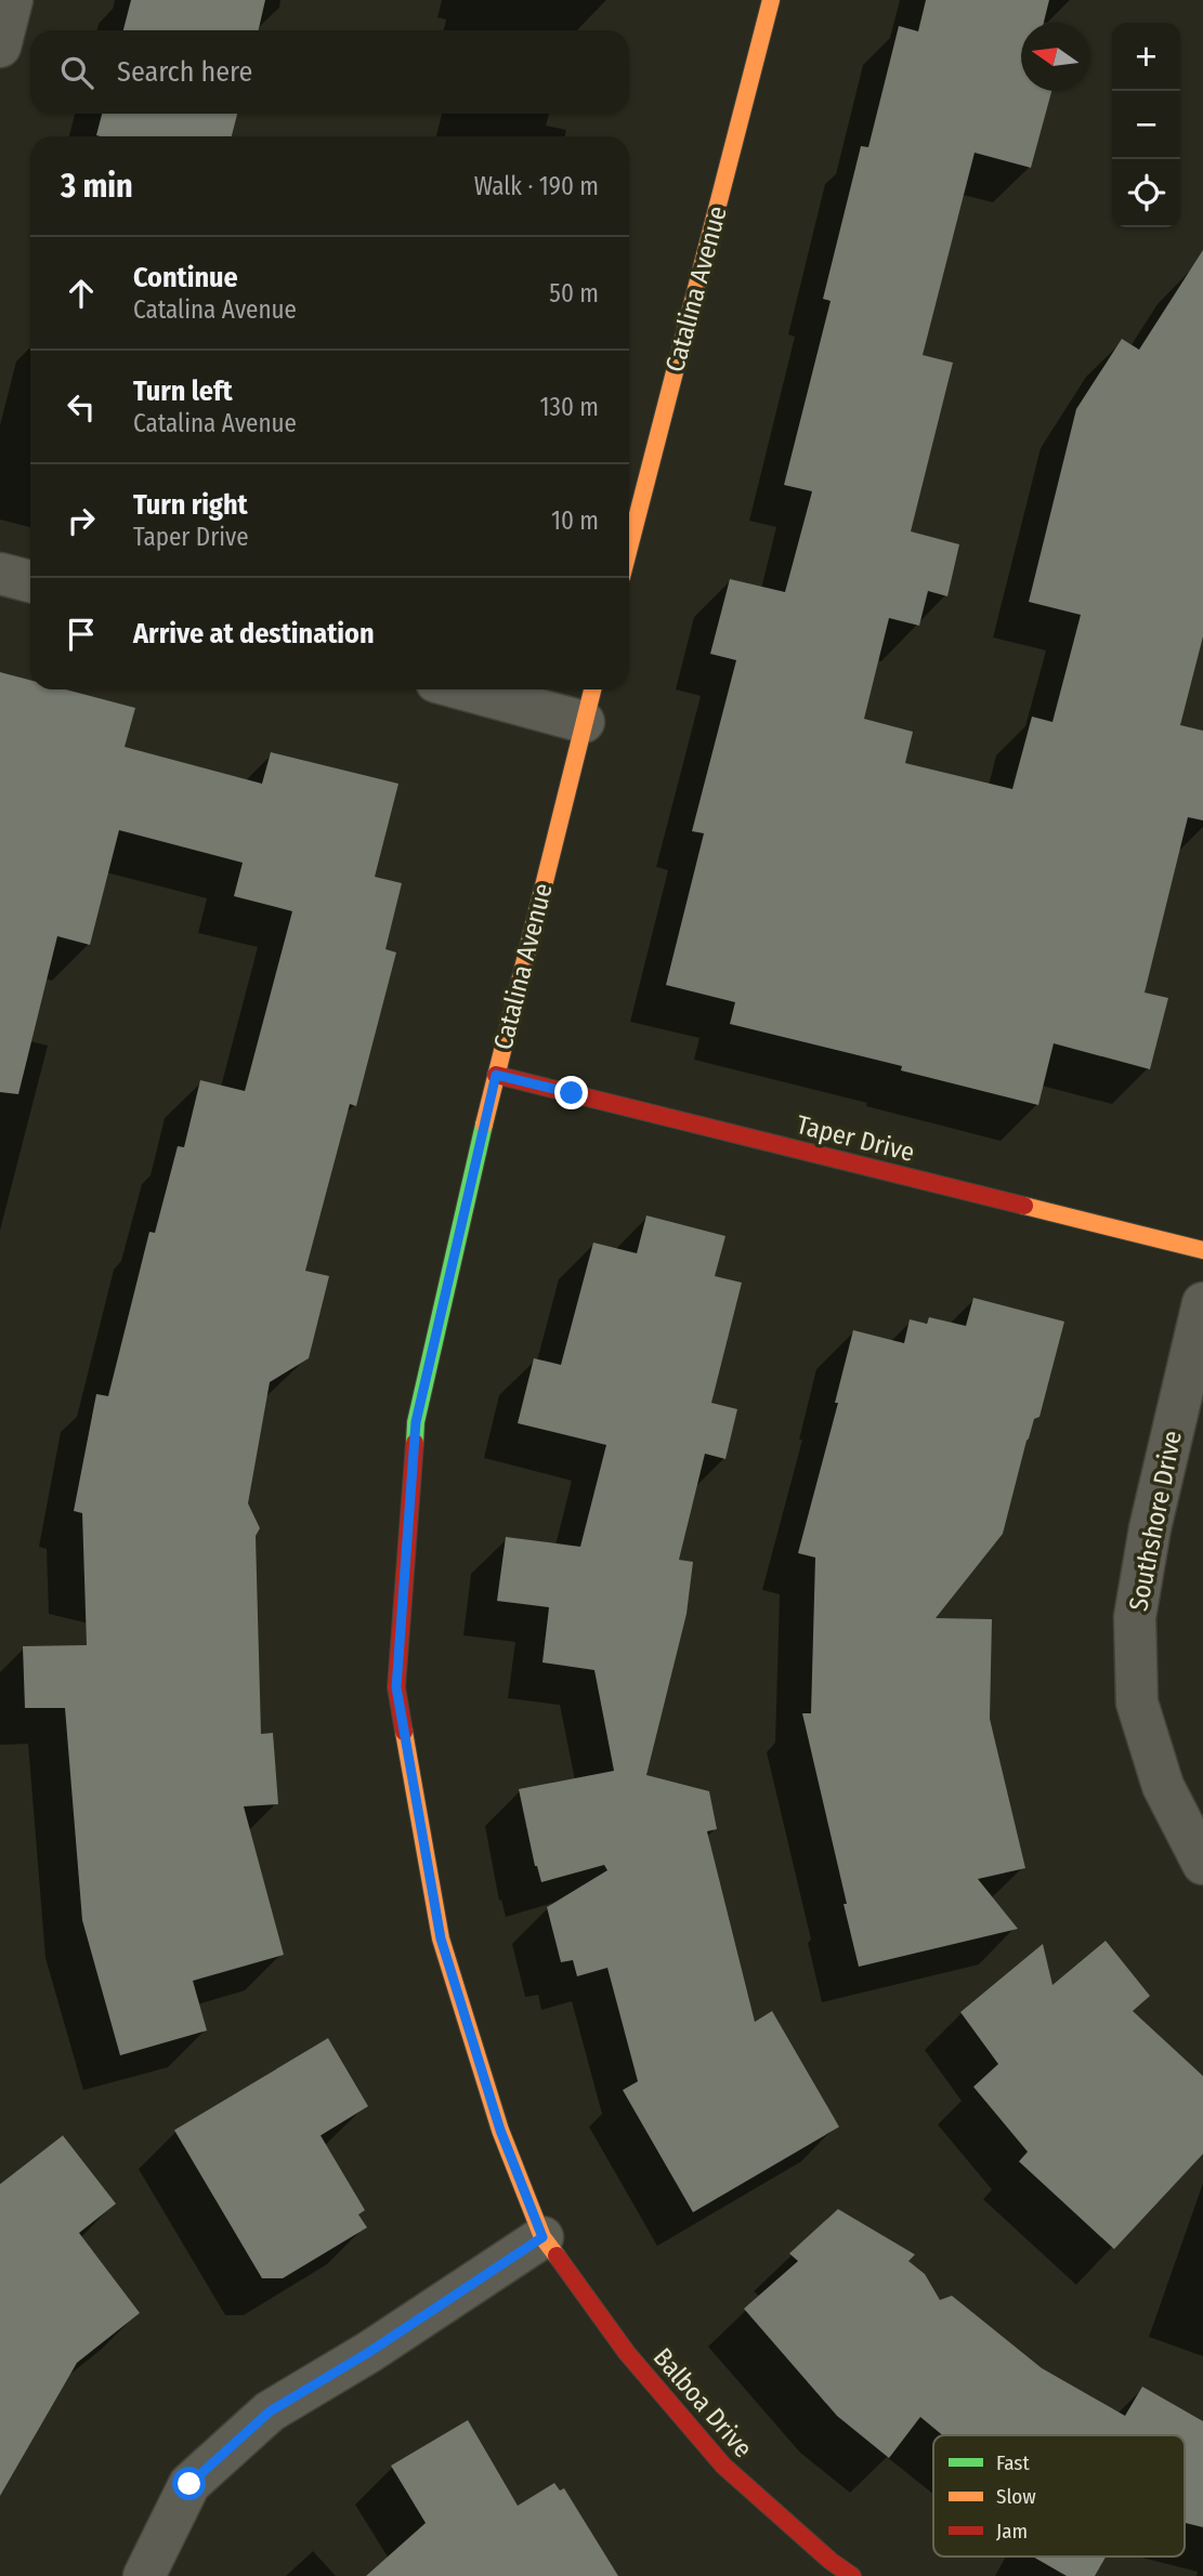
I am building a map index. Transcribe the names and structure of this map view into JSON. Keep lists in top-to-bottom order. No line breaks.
{"streets":{"street":["Catalina Avenue","Taper Drive","Southshore Drive","Balboa Drive"]},"crossings":[["Catalina Avenue","Taper Drive"],["Catalina Avenue","Balboa Drive"]],"legend":["Fast","Slow","Jam"],"north":"left","page":{"map_buttons":["+","−"],"search":"Search here","heading":["3 min","Walk · 190 m"],"list":[["Continue","Catalina Avenue","50 m"],["Turn left","Catalina Avenue","130 m"],["Turn right","Taper Drive","10 m"],"Arrive at destination"]}}
